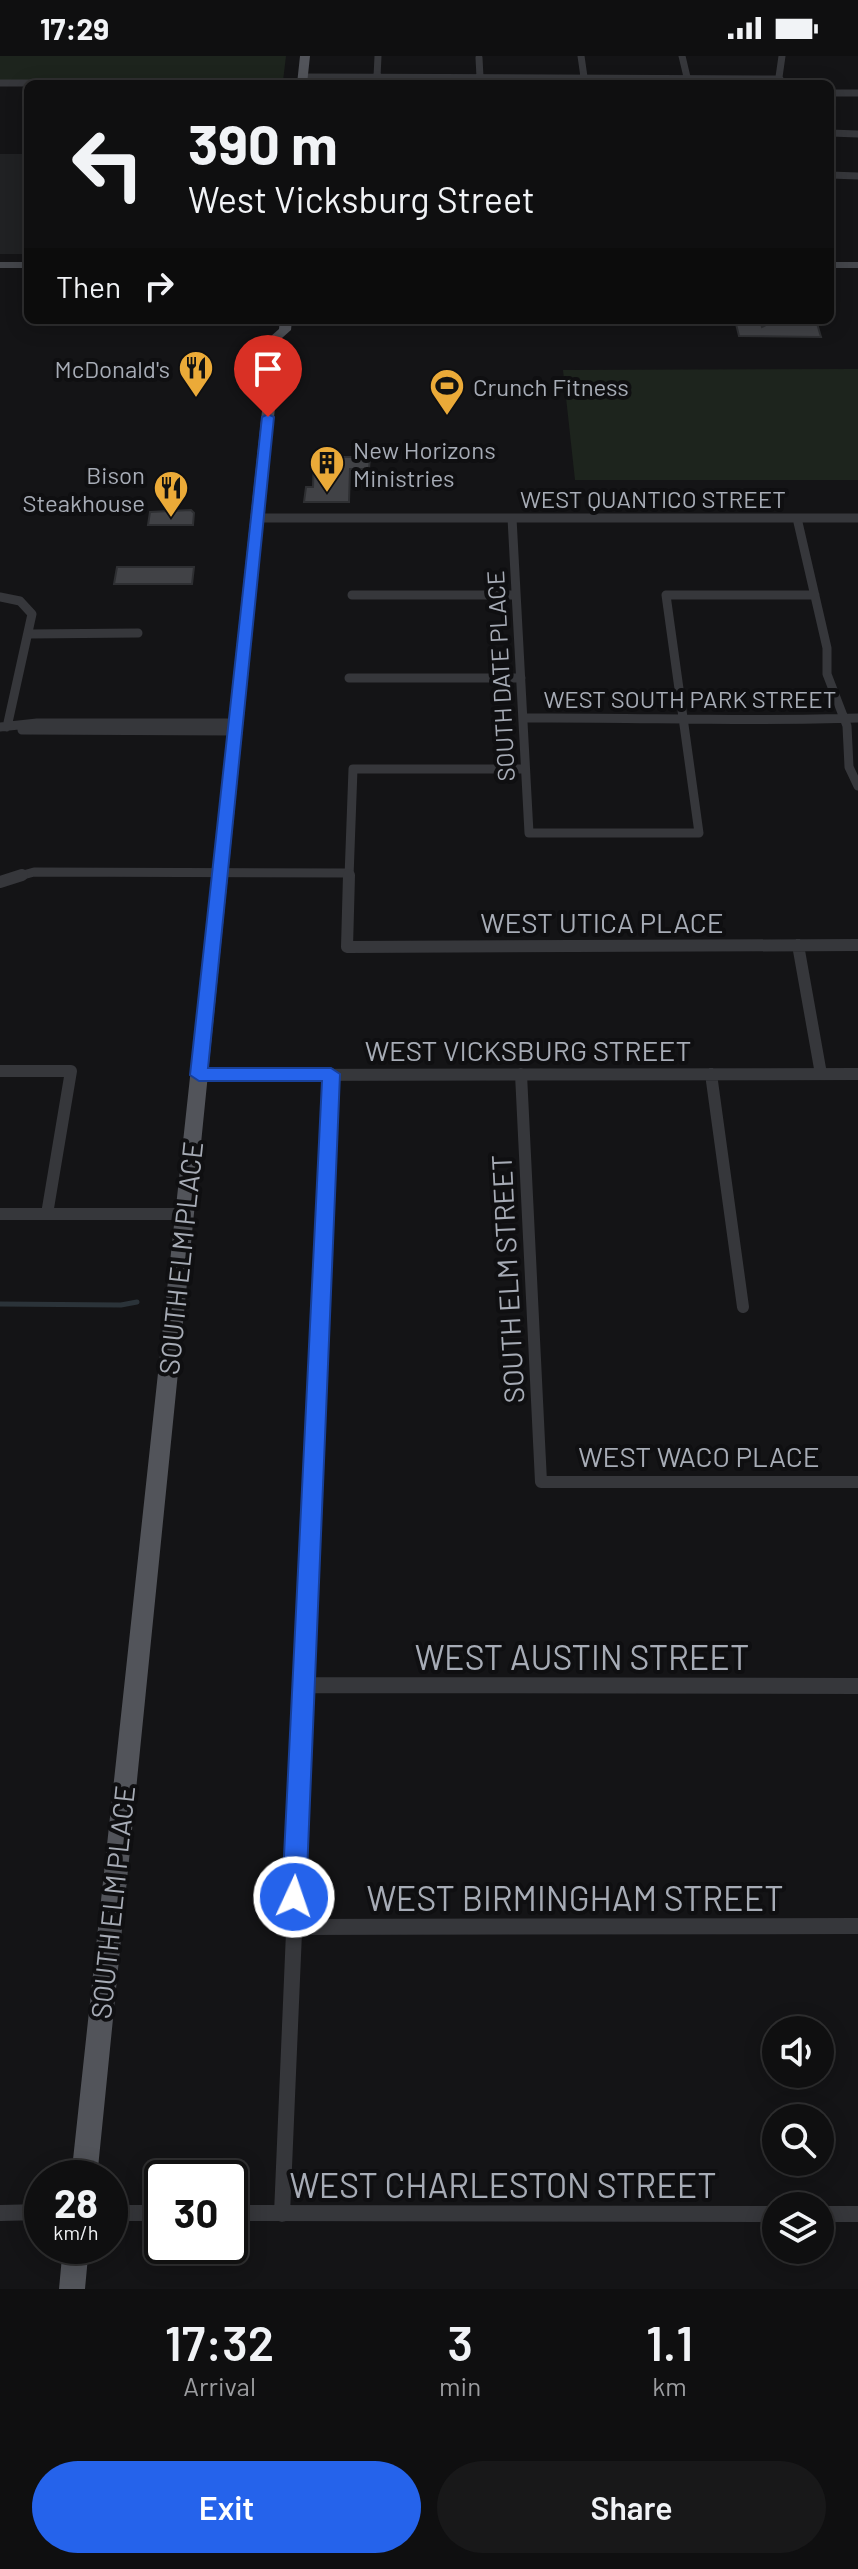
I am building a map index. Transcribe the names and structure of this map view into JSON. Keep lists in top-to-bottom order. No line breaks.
{"streets":{"main road":["SOUTH ELM PLACE"],"street":["WEST QUANTICO STREET","SOUTH DATE PLACE","WEST SOUTH PARK STREET","WEST UTICA PLACE","WEST VICKSBURG STREET","SOUTH ELM STREET","WEST WACO PLACE","WEST AUSTIN STREET","WEST BIRMINGHAM STREET","WEST CHARLESTON STREET"]},"crossings":[["WEST QUANTICO STREET","SOUTH DATE PLACE"],["WEST QUANTICO STREET","SOUTH ELM PLACE"],["SOUTH DATE PLACE","WEST SOUTH PARK STREET"],["WEST VICKSBURG STREET","SOUTH ELM PLACE"],["WEST VICKSBURG STREET","SOUTH ELM STREET"],["SOUTH ELM STREET","WEST WACO PLACE"]],"places":{"restaurant":["McDonald's","Bison Steakhouse"],"sports":["Crunch Fitness"],"building":["New Horizons Ministries"]},"page":{"status":"17:29","turn":["390 m","West Vicksburg Street"],"then":"Then","speed":"28 km/h","limit":"30","eta":["17:32","Arrival","3","min","1.1","km"],"buttons":["Exit","Share"]}}
